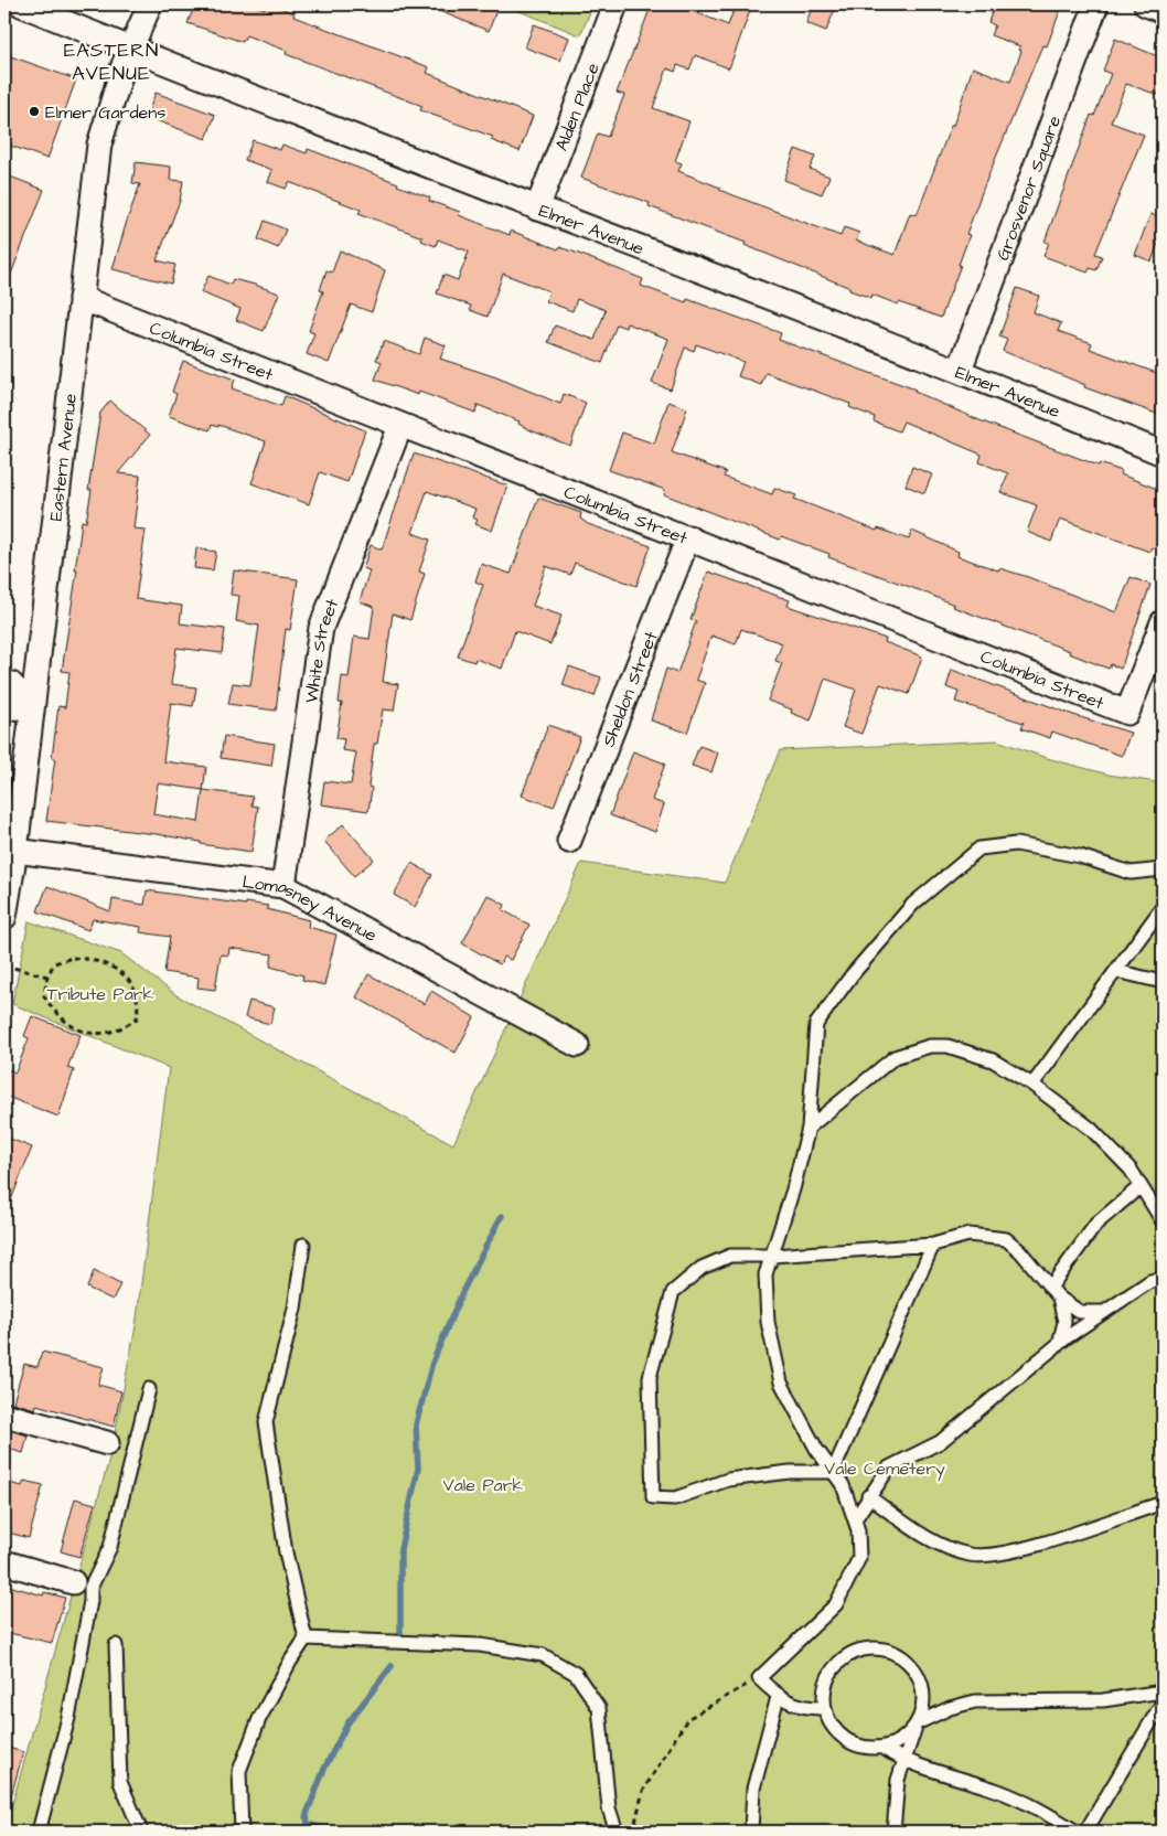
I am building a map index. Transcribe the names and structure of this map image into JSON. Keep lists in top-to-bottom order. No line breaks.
{"streets":{"street":["Alden Place","Grosvenor Square","Elmer Avenue","Columbia Street","Eastern Avenue","White Street","Sheldon Street","Lomasney Avenue"]},"crossings":[["Alden Place","Elmer Avenue"],["Grosvenor Square","Elmer Avenue"],["Elmer Avenue","Eastern Avenue"],["Columbia Street","Eastern Avenue"],["Columbia Street","White Street"],["Columbia Street","Sheldon Street"],["Eastern Avenue","Lomasney Avenue"],["White Street","Lomasney Avenue"]],"districts":["EASTERN AVENUE"],"parks":["Tribute Park","Vale Cemetery","Vale Park"],"places":["Elmer Gardens"]}
